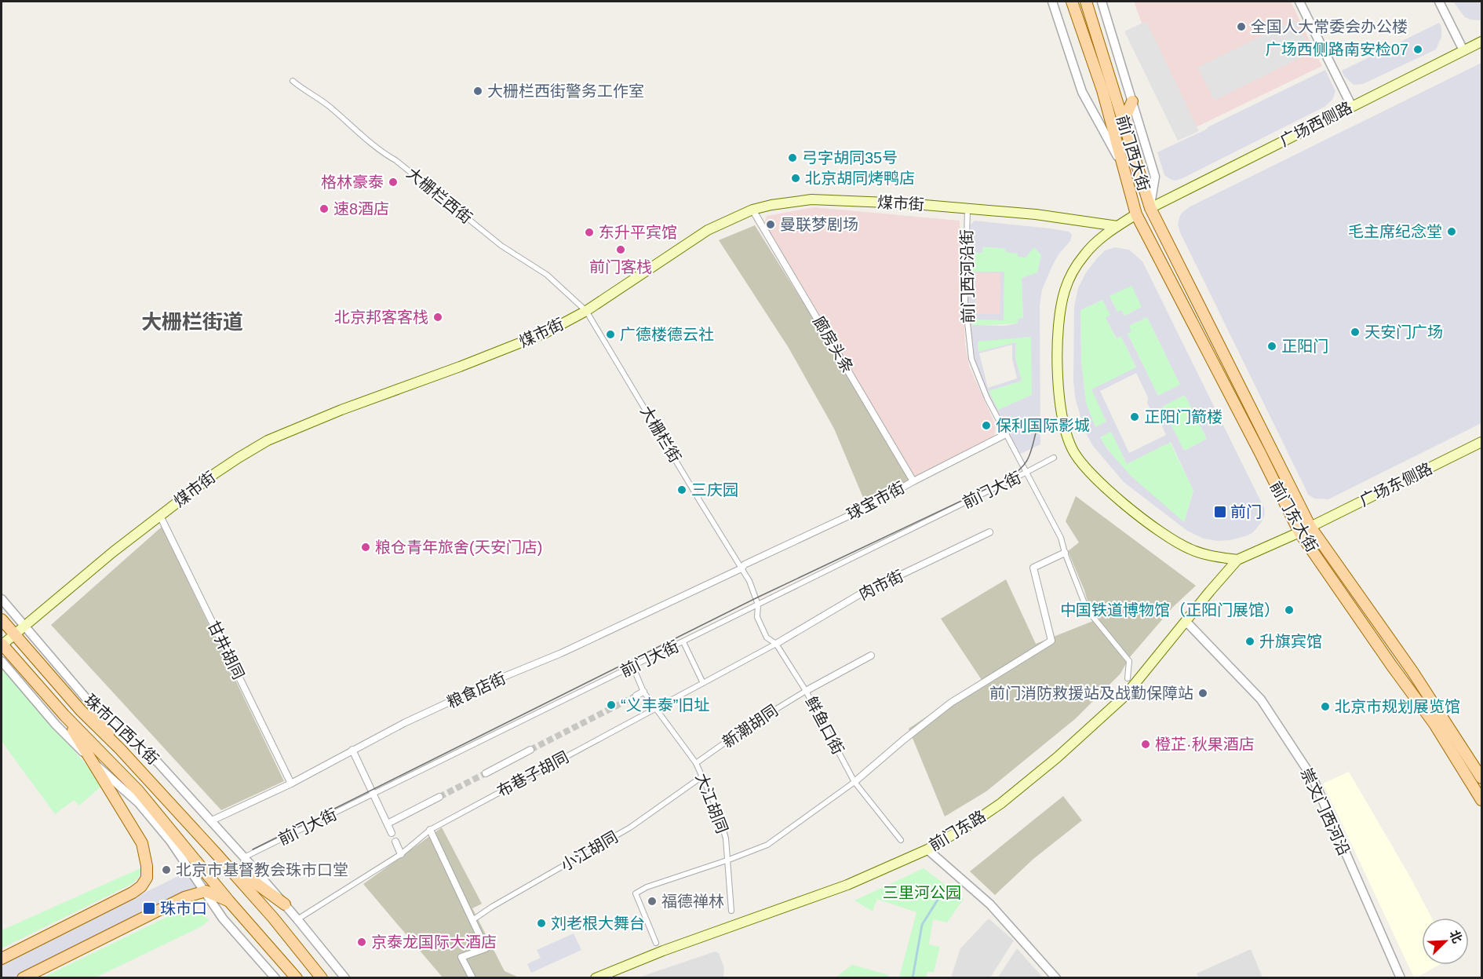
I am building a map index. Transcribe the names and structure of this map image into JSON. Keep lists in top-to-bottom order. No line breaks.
{"streets":{"main road":["广场西侧路","前门西大街","煤市街","广场东侧路","前门东大街","珠市口西大街","前门东路"],"street":["大栅栏西街","前门西河沿街","廊房头条","大栅栏街","前门大街","球宝市街","肉市街","甘井胡同","粮食店街","鲜鱼口街","新潮胡同","布巷子胡同","大江胡同","崇文门西河沿","小江胡同"]},"crossings":[["广场西侧路","前门西大街"],["广场西侧路","前门东大街"],["前门西大街","前门东大街"],["大栅栏西街","煤市街"],["大栅栏西街","大栅栏街"],["煤市街","前门西河沿街"],["煤市街","廊房头条"],["煤市街","大栅栏街"],["煤市街","甘井胡同"],["煤市街","珠市口西大街"],["前门西河沿街","前门大街"],["前门西河沿街","球宝市街"],["廊房头条","球宝市街"],["大栅栏街","前门大街"],["大栅栏街","球宝市街"],["大栅栏街","粮食店街"],["大栅栏街","鲜鱼口街"],["广场东侧路","前门东大街"],["广场东侧路","前门东路"],["前门大街","鲜鱼口街"],["前门大街","珠市口西大街"],["前门大街","大江胡同"],["球宝市街","粮食店街"],["肉市街","鲜鱼口街"],["肉市街","布巷子胡同"],["甘井胡同","粮食店街"],["粮食店街","珠市口西大街"],["鲜鱼口街","新潮胡同"],["鲜鱼口街","布巷子胡同"],["新潮胡同","大江胡同"],["珠市口西大街","布巷子胡同"],["布巷子胡同","大江胡同"],["大江胡同","小江胡同"],["崇文门西河沿","前门东路"]],"districts":["大栅栏街道"],"parks":["三里河公园"],"places":{"other":["全国人大常委会办公楼","广场西侧路南安检07","大栅栏西街警务工作室","弓字胡同35号","北京胡同烤鸭店","格林豪泰","速8酒店","曼联梦剧场","毛主席纪念堂","东升平宾馆","前门客栈","北京邦客客栈","天安门广场","广德楼德云社","正阳门","正阳门箭楼","保利国际影城","三庆园","粮仓青年旅舍(天安门店)","中国铁道博物馆（正阳门展馆）","升旗宾馆","前门消防救援站及战勤保障站","“义丰泰”旧址","北京市规划展览馆","橙芷·秋果酒店","北京市基督教会珠市口堂","福德禅林","刘老根大舞台","京泰龙国际大酒店"],"transit":["前门","珠市口"]},"north":"top right"}
